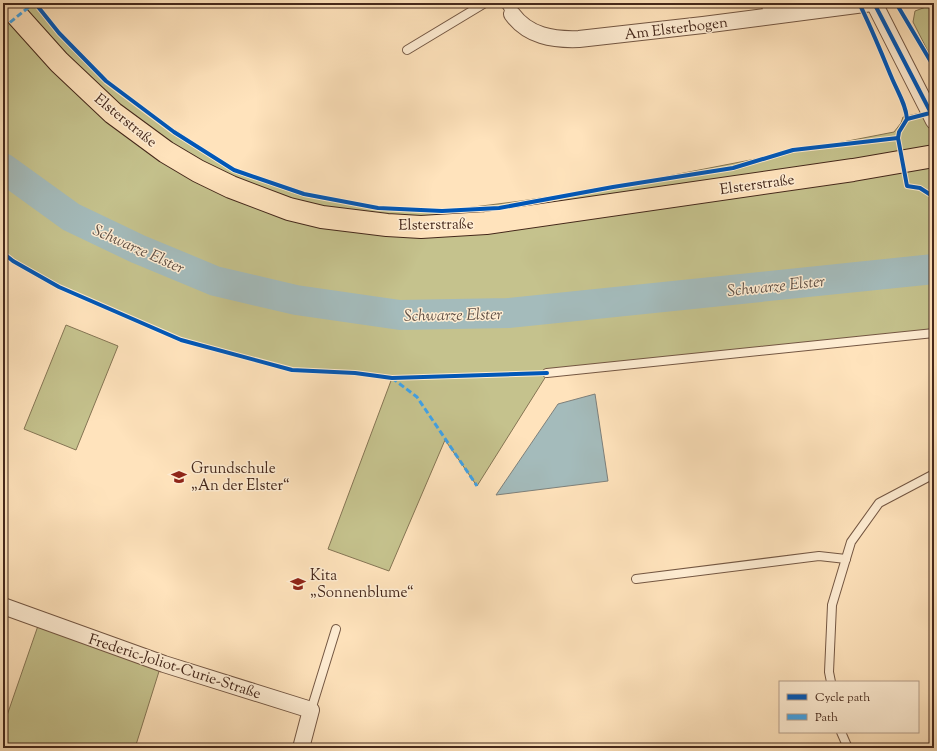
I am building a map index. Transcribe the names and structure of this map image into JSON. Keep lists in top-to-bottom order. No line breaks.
{"streets":{"main road":["Elsterstraße"],"street":["Am Elsterbogen","Frederic-Joliot-Curie-Straße"]},"water":["Schwarze Elster"],"places":{"school or university":["Grundschule „An der Elster“","Kita „Sonnenblume“"]},"legend":["Cycle path","Path"]}
